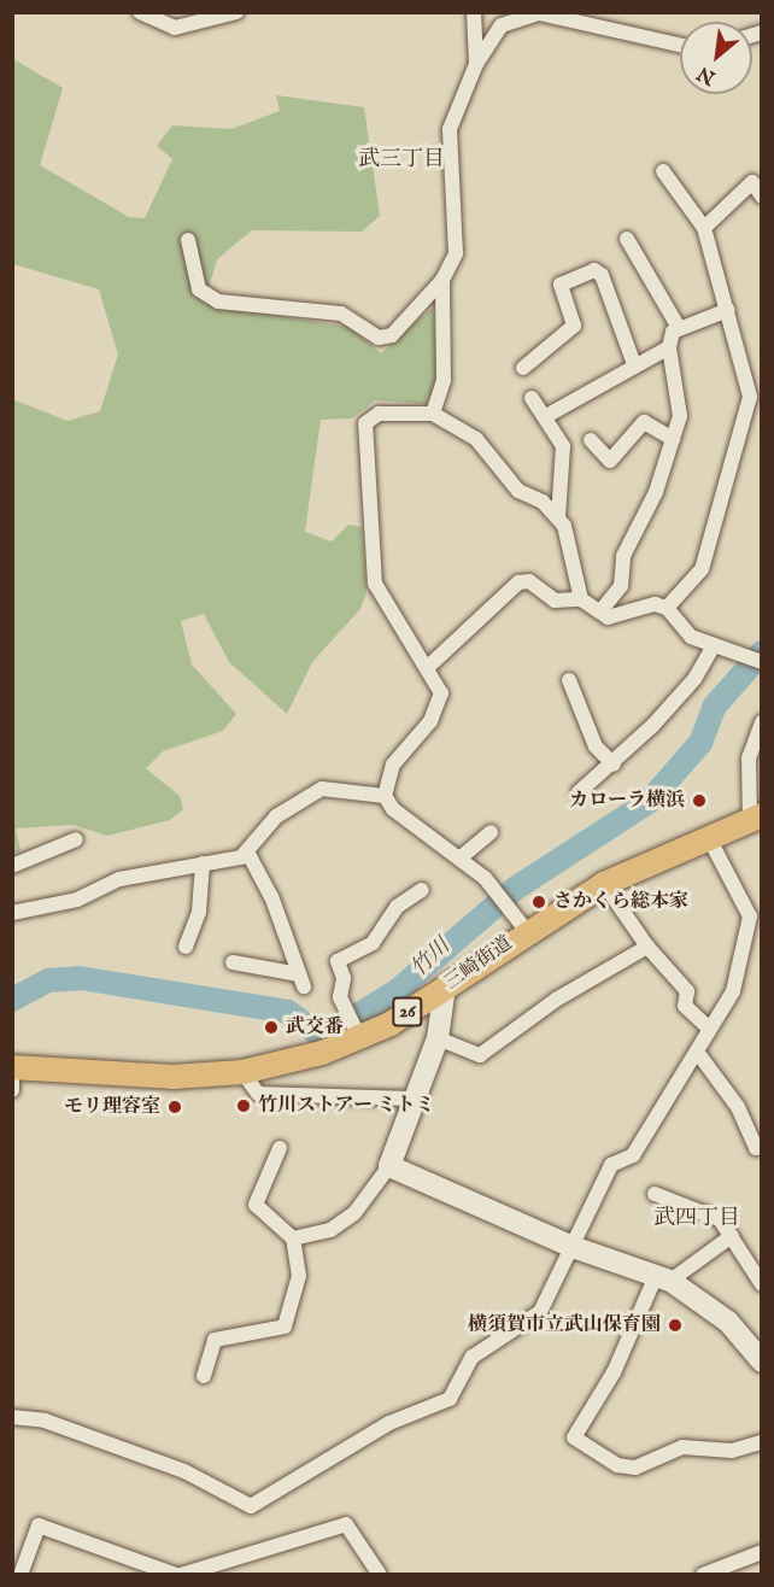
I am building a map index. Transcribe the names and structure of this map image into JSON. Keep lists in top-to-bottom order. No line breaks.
{"streets":{"main road":["三崎街道","26"]},"districts":["武三丁目","武四丁目"],"water":["竹川"],"places":["カローラ横浜","さかくら総本家","武交番","竹川ストアー ミトミ","モリ理容室","横須賀市立武山保育園"],"north":"bottom left"}
